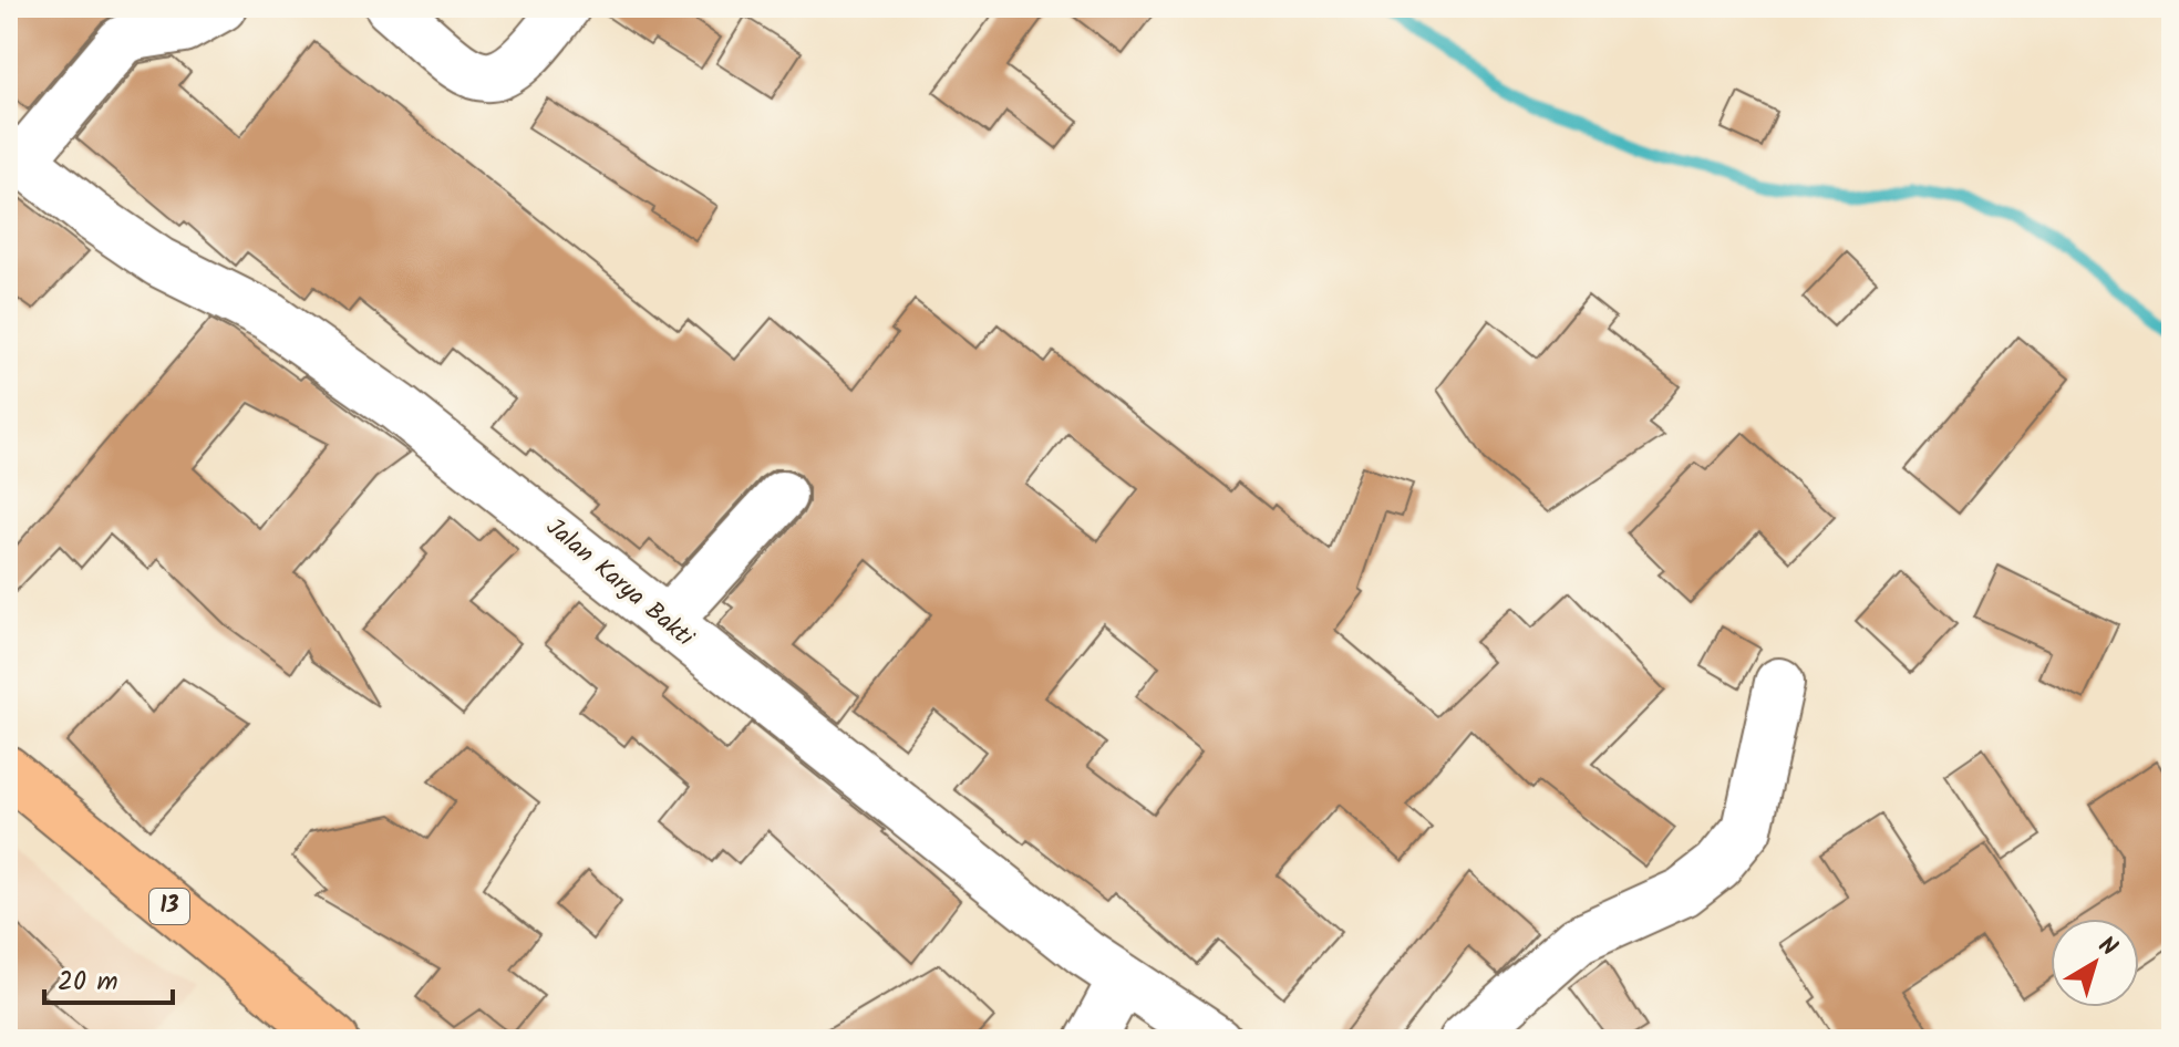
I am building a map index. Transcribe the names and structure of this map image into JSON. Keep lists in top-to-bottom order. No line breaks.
{"streets":{"highway":["13"],"street":["Jalan Karya Bakti"]},"scale_bar":"20 m","north":"top right"}
